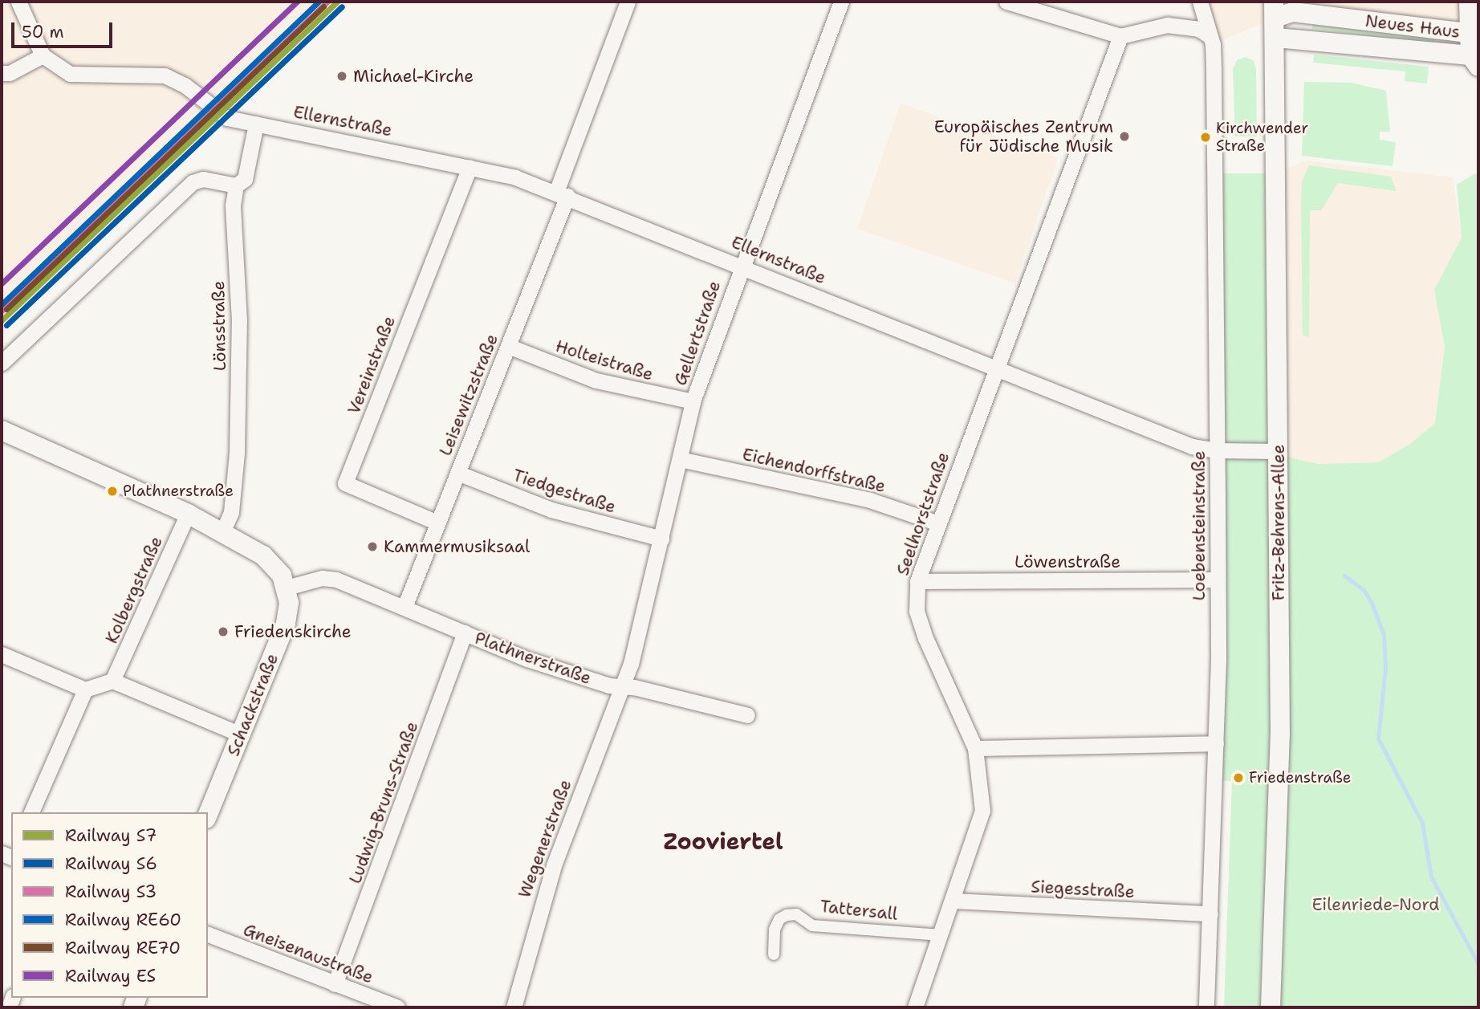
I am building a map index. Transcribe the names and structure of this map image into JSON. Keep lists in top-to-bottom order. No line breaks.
{"streets":{"street":["Neues Haus","Ellernstraße","Lönsstraße","Gellertstraße","Holteistraße","Vereinstraße","Leisewitzstraße","Eichendorffstraße","Tiedgestraße","Seelhorststraße","Fritz-Behrens-Allee","Loebensteinstraße","Löwenstraße","Kolbergstraße","Plathnerstraße","Schackstraße","Ludwig-Bruns-Straße","Wegenerstraße","Siegesstraße","Tattersall","Gneisenaustraße"]},"crossings":[["Neues Haus","Fritz-Behrens-Allee"],["Ellernstraße","Lönsstraße"],["Ellernstraße","Gellertstraße"],["Ellernstraße","Vereinstraße"],["Ellernstraße","Leisewitzstraße"],["Ellernstraße","Seelhorststraße"],["Ellernstraße","Fritz-Behrens-Allee"],["Ellernstraße","Loebensteinstraße"],["Gellertstraße","Holteistraße"],["Gellertstraße","Eichendorffstraße"],["Gellertstraße","Tiedgestraße"],["Gellertstraße","Plathnerstraße"],["Gellertstraße","Wegenerstraße"],["Holteistraße","Leisewitzstraße"],["Vereinstraße","Leisewitzstraße"],["Leisewitzstraße","Tiedgestraße"],["Leisewitzstraße","Plathnerstraße"],["Eichendorffstraße","Seelhorststraße"],["Seelhorststraße","Löwenstraße"],["Seelhorststraße","Siegesstraße"],["Seelhorststraße","Tattersall"],["Loebensteinstraße","Löwenstraße"],["Loebensteinstraße","Siegesstraße"],["Plathnerstraße","Schackstraße"],["Plathnerstraße","Ludwig-Bruns-Straße"],["Plathnerstraße","Wegenerstraße"],["Ludwig-Bruns-Straße","Gneisenaustraße"]],"districts":["Zooviertel"],"parks":["Eilenriede-Nord"],"places":["Michael-Kirche","Europäisches Zentrum für Jüdische Musik","Kirchwender Straße","Plathnerstraße","Kammermusiksaal","Friedenskirche","Friedenstraße"],"lines":["rail line S7","rail line S3","rail line RE60","rail line ES","rail line S6","rail line RE70"],"legend":["Railway S7","Railway S6","Railway S3","Railway RE60","Railway RE70","Railway ES"],"scale_bar":"50 m"}
